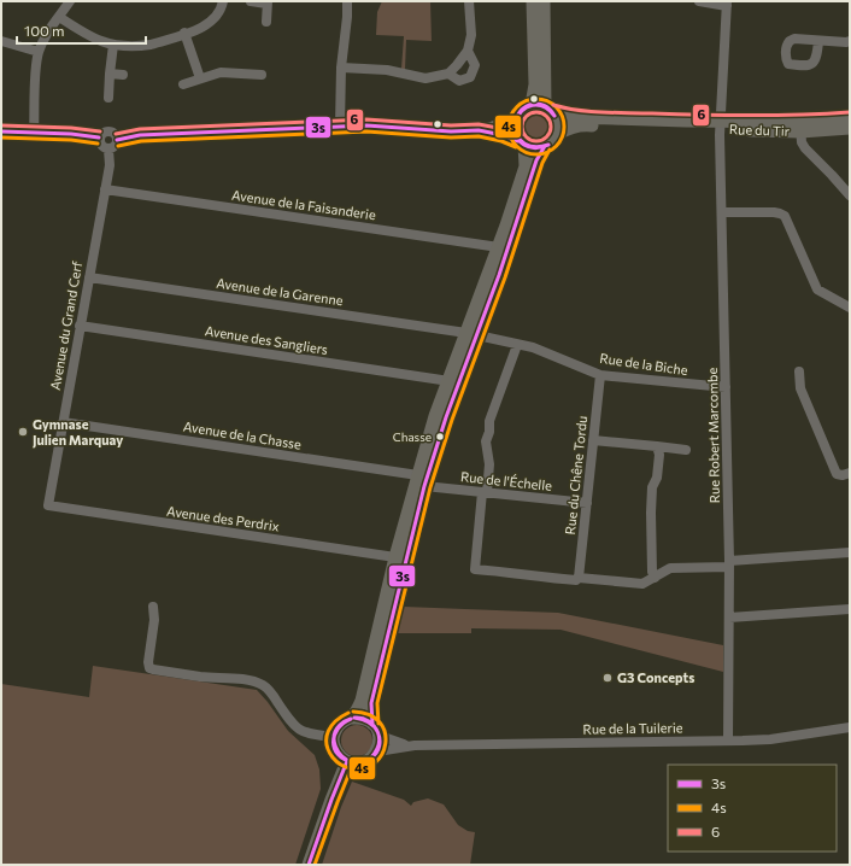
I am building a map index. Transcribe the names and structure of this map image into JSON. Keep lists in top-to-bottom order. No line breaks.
{"streets":{"main road":["Rue du Tir"],"street":["Avenue de la Faisanderie","Avenue de la Garenne","Avenue du Grand Cerf","Avenue des Sangliers","Rue de la Biche","Avenue de la Chasse","Rue Robert Marcombe","Rue du Chêne Tordu","Rue de l'Échelle","Avenue des Perdrix","Rue de la Tuilerie"]},"crossings":[["Rue du Tir","Rue Robert Marcombe"],["Avenue de la Faisanderie","Avenue du Grand Cerf"],["Avenue de la Garenne","Avenue du Grand Cerf"],["Avenue de la Garenne","Rue de la Biche"],["Avenue du Grand Cerf","Avenue des Sangliers"],["Avenue du Grand Cerf","Avenue de la Chasse"],["Avenue du Grand Cerf","Avenue des Perdrix"],["Rue de la Biche","Rue Robert Marcombe"],["Rue de la Biche","Rue du Chêne Tordu"],["Avenue de la Chasse","Rue de l'Échelle"],["Rue Robert Marcombe","Rue de la Tuilerie"],["Rue du Chêne Tordu","Rue de l'Échelle"]],"places":["Gymnase Julien Marquay","Chasse","G3 Concepts"],"lines":["transit line 4s","transit line 3s","transit line 6"],"legend":["3s","4s","6"],"scale_bar":"100 m"}
